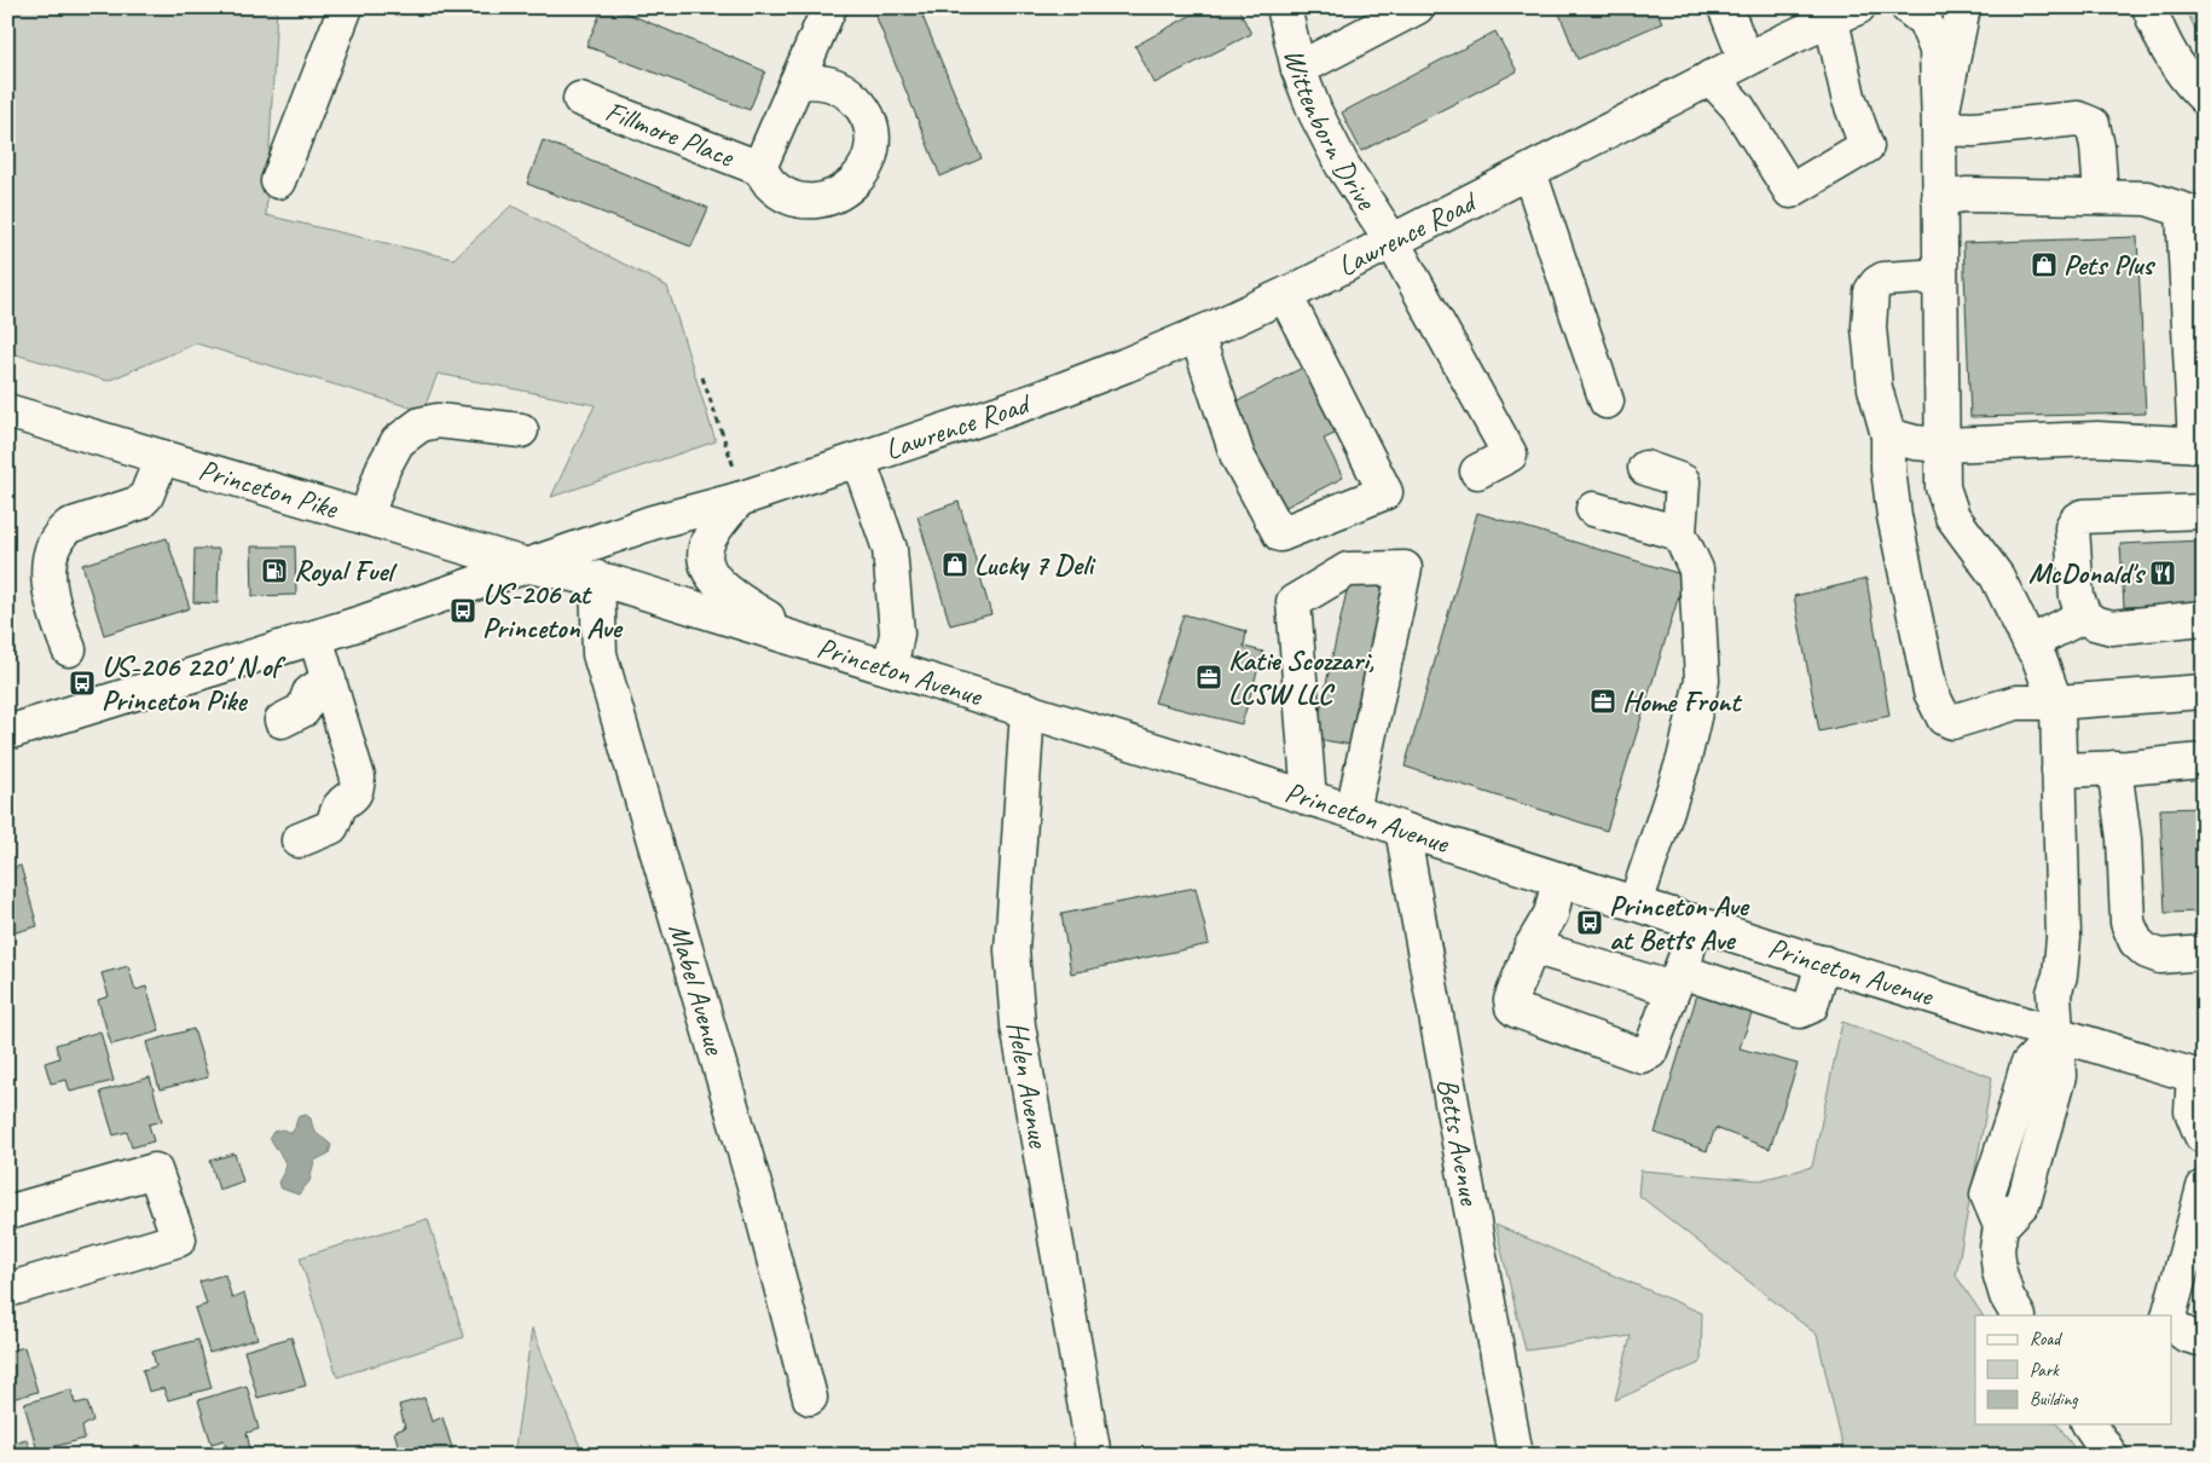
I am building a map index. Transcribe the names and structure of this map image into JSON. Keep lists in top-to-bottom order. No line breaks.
{"streets":{"main road":["Wittenborn Drive","Fillmore Place","Lawrence Road","Princeton Pike","Princeton Avenue","Mabel Avenue","Helen Avenue","Betts Avenue"]},"crossings":[["Wittenborn Drive","Lawrence Road"],["Lawrence Road","Princeton Pike"],["Lawrence Road","Princeton Avenue"],["Princeton Pike","Princeton Avenue"],["Princeton Avenue","Mabel Avenue"],["Princeton Avenue","Helen Avenue"],["Princeton Avenue","Betts Avenue"]],"places":{"shop":["Pets Plus","Lucky 7 Deli"],"fuel station":["Royal Fuel"],"restaurant":["McDonald's"],"bus stop":["US-206 at Princeton Ave","US-206 220' N of Princeton Pike","Princeton Ave at Betts Ave"],"office":["Katie Scozzari, LCSW LLC","Home Front"]},"legend":["Road","Park","Building"]}
